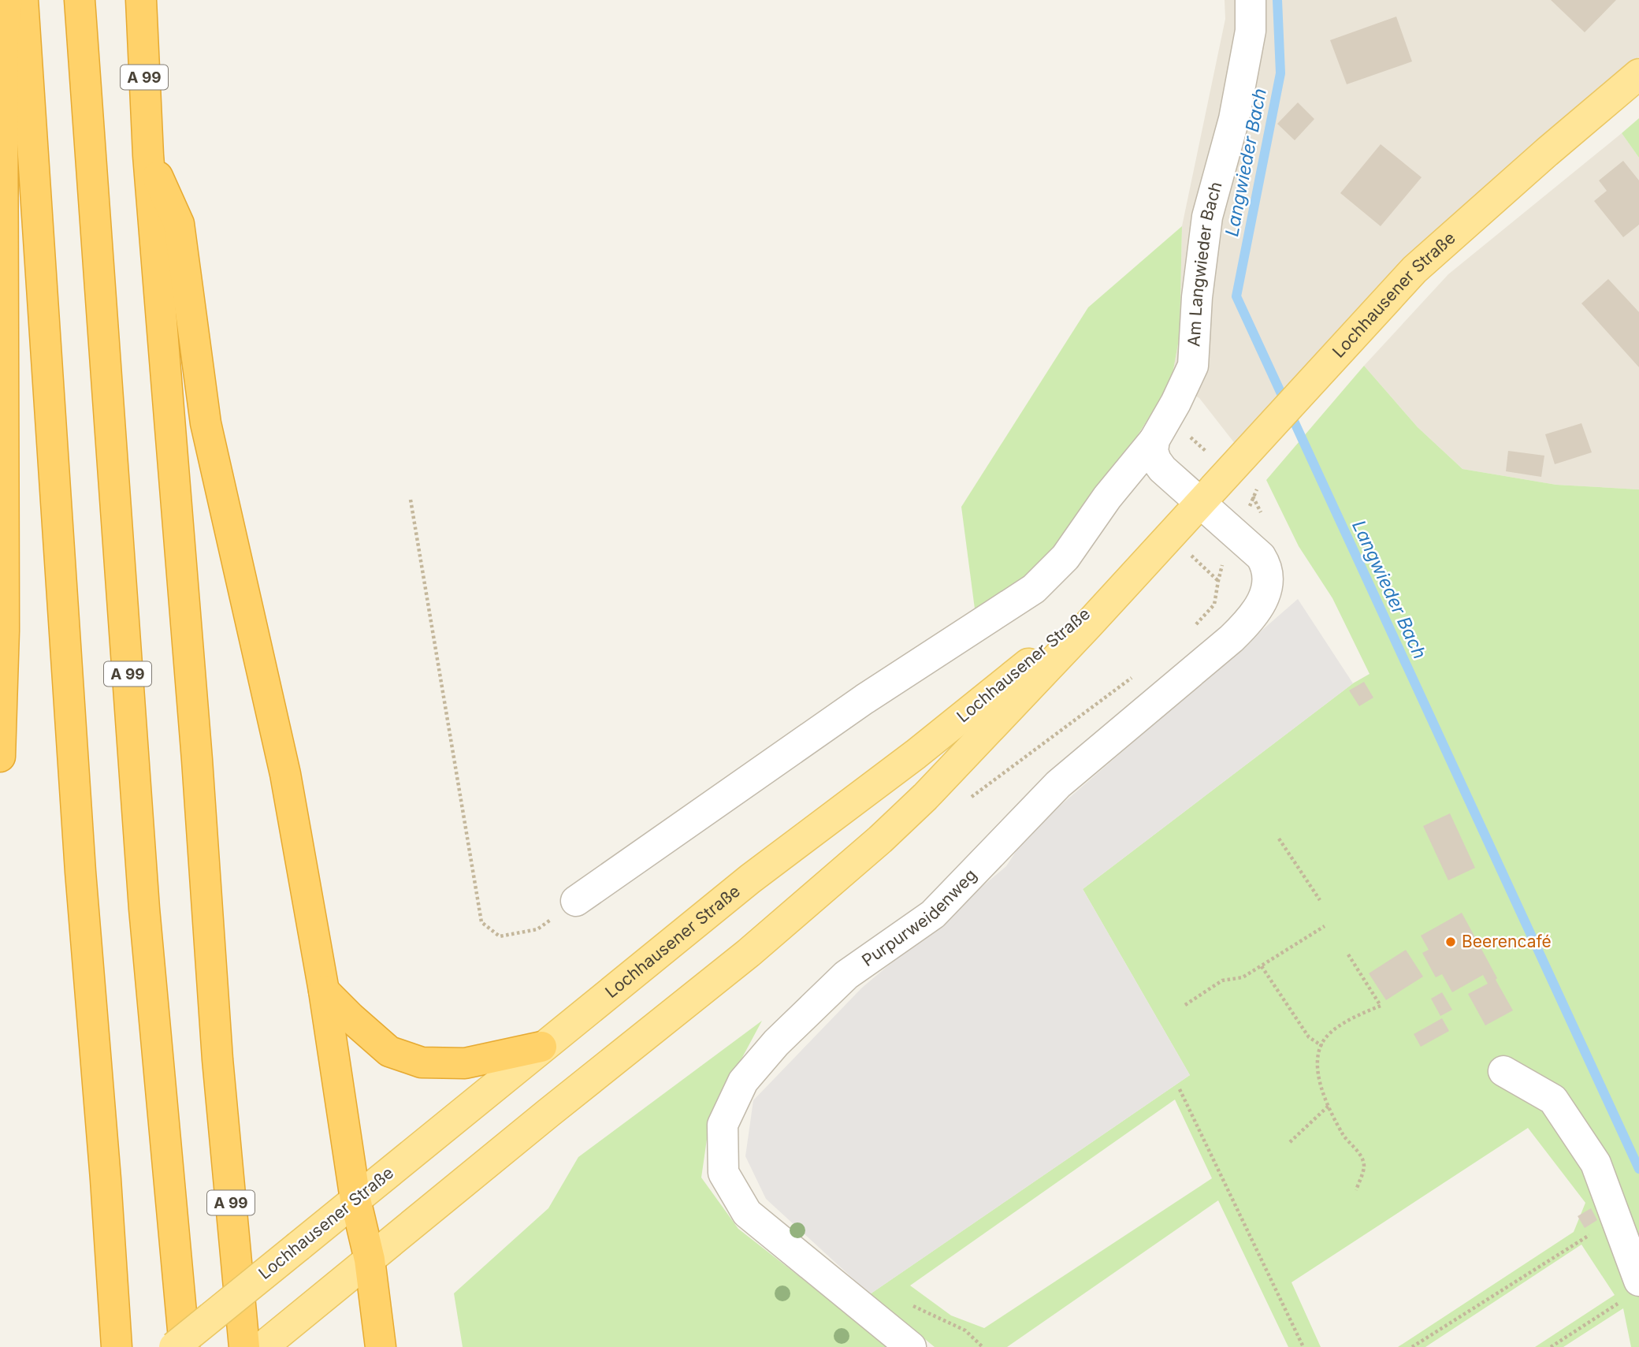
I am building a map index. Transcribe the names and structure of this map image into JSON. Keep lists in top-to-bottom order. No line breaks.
{"streets":{"highway":["A 99"],"main road":["Lochhausener Straße"],"street":["Am Langwieder Bach","Purpurweidenweg"]},"crossings":[["Lochhausener Straße","Purpurweidenweg"]],"water":["Langwieder Bach"],"places":["Beerencafé"]}
